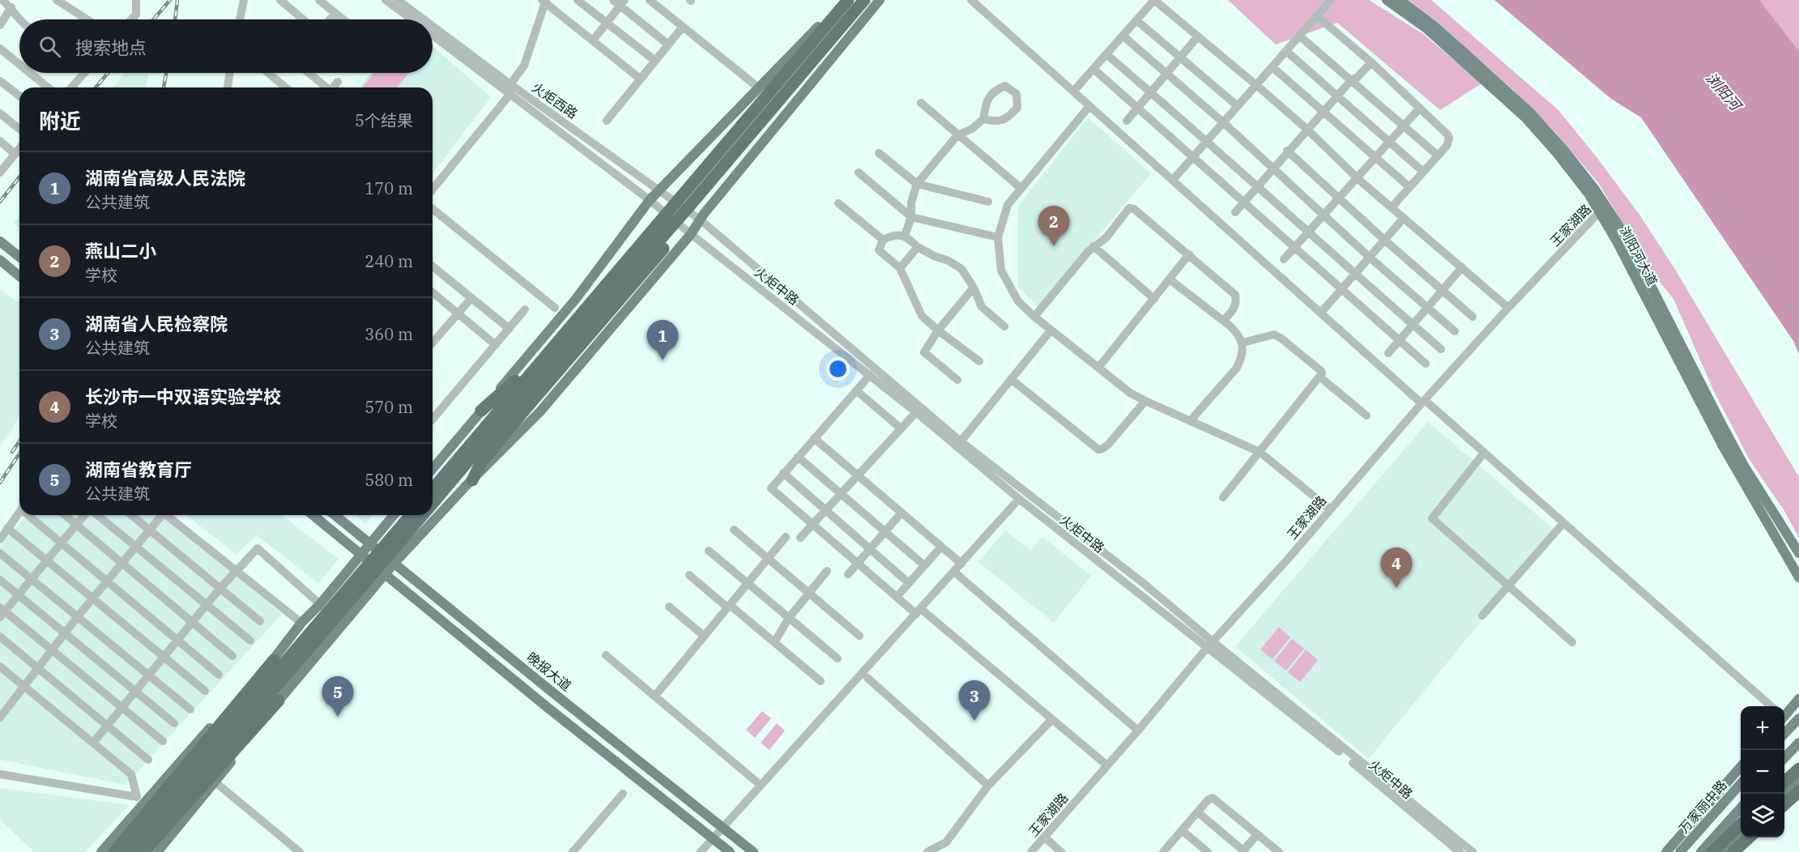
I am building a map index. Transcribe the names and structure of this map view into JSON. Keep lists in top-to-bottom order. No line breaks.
{"streets":{"main road":["浏阳河大道","晚报大道","万家丽中路"],"street":["火炬西路","王家湖路","火炬中路"]},"crossings":[["火炬西路","火炬中路"],["王家湖路","浏阳河大道"],["王家湖路","火炬中路"]],"water":["浏阳河"],"page":{"search":"搜索地点","heading":["附近","5个结果"],"list":[{"mark":"1","name":"湖南省高级人民法院","note":"公共建筑","value":"170 m"},{"mark":"2","name":"燕山二小","note":"学校","value":"240 m"},{"mark":"3","name":"湖南省人民检察院","note":"公共建筑","value":"360 m"},{"mark":"4","name":"长沙市一中双语实验学校","note":"学校","value":"570 m"},{"mark":"5","name":"湖南省教育厅","note":"公共建筑","value":"580 m"}],"pins":["2","1","4","5","3"],"map_buttons":["+","−"]}}
